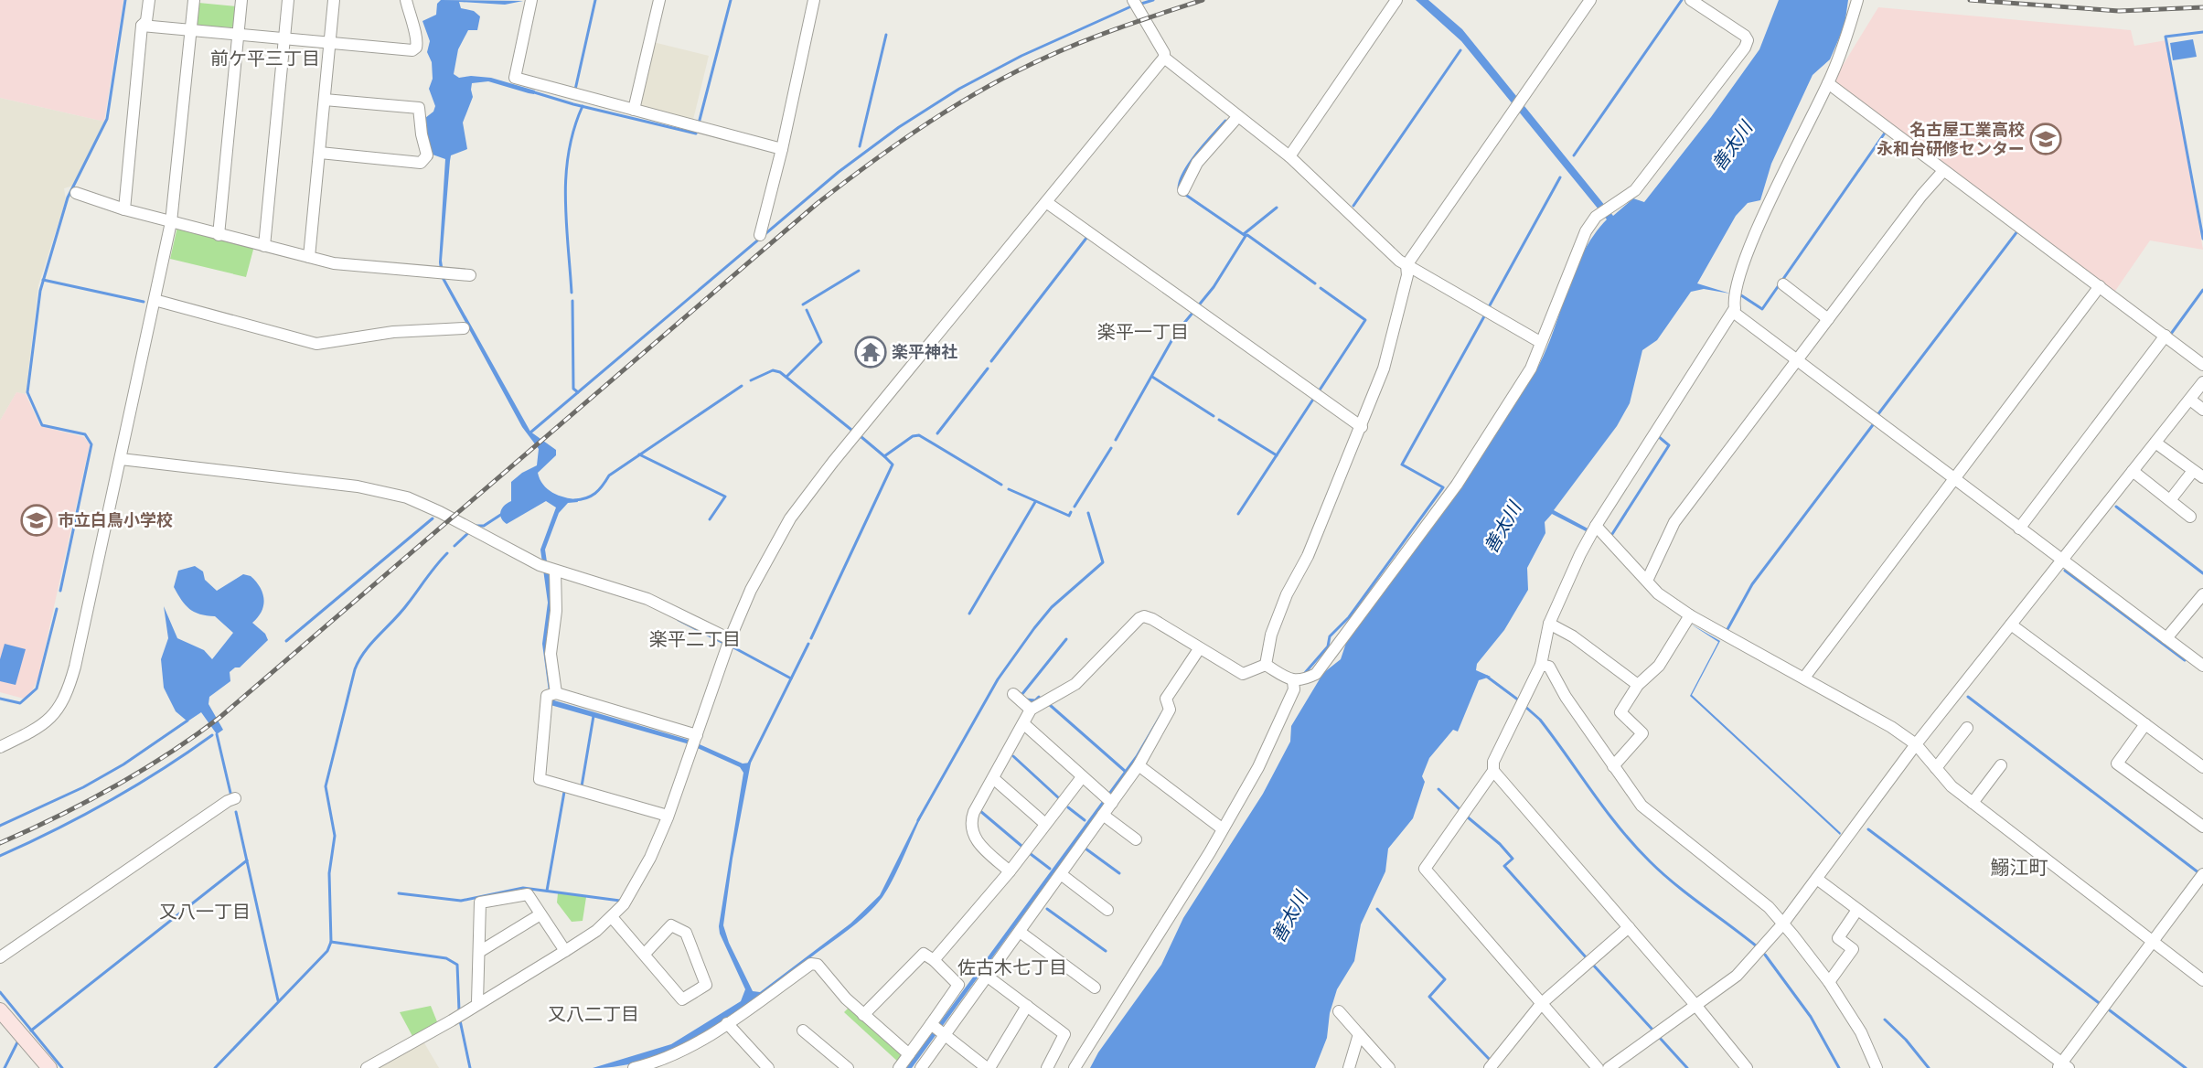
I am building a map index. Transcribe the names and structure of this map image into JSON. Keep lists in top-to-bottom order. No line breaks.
{"districts":["前ケ平三丁目","楽平一丁目","楽平二丁目","鰯江町","又八一丁目","佐古木七丁目","又八二丁目"],"water":["善太川"],"places":{"school or university":["名古屋工業高校 永和台研修センター","市立白鳥小学校"],"temple":["楽平神社"]}}
